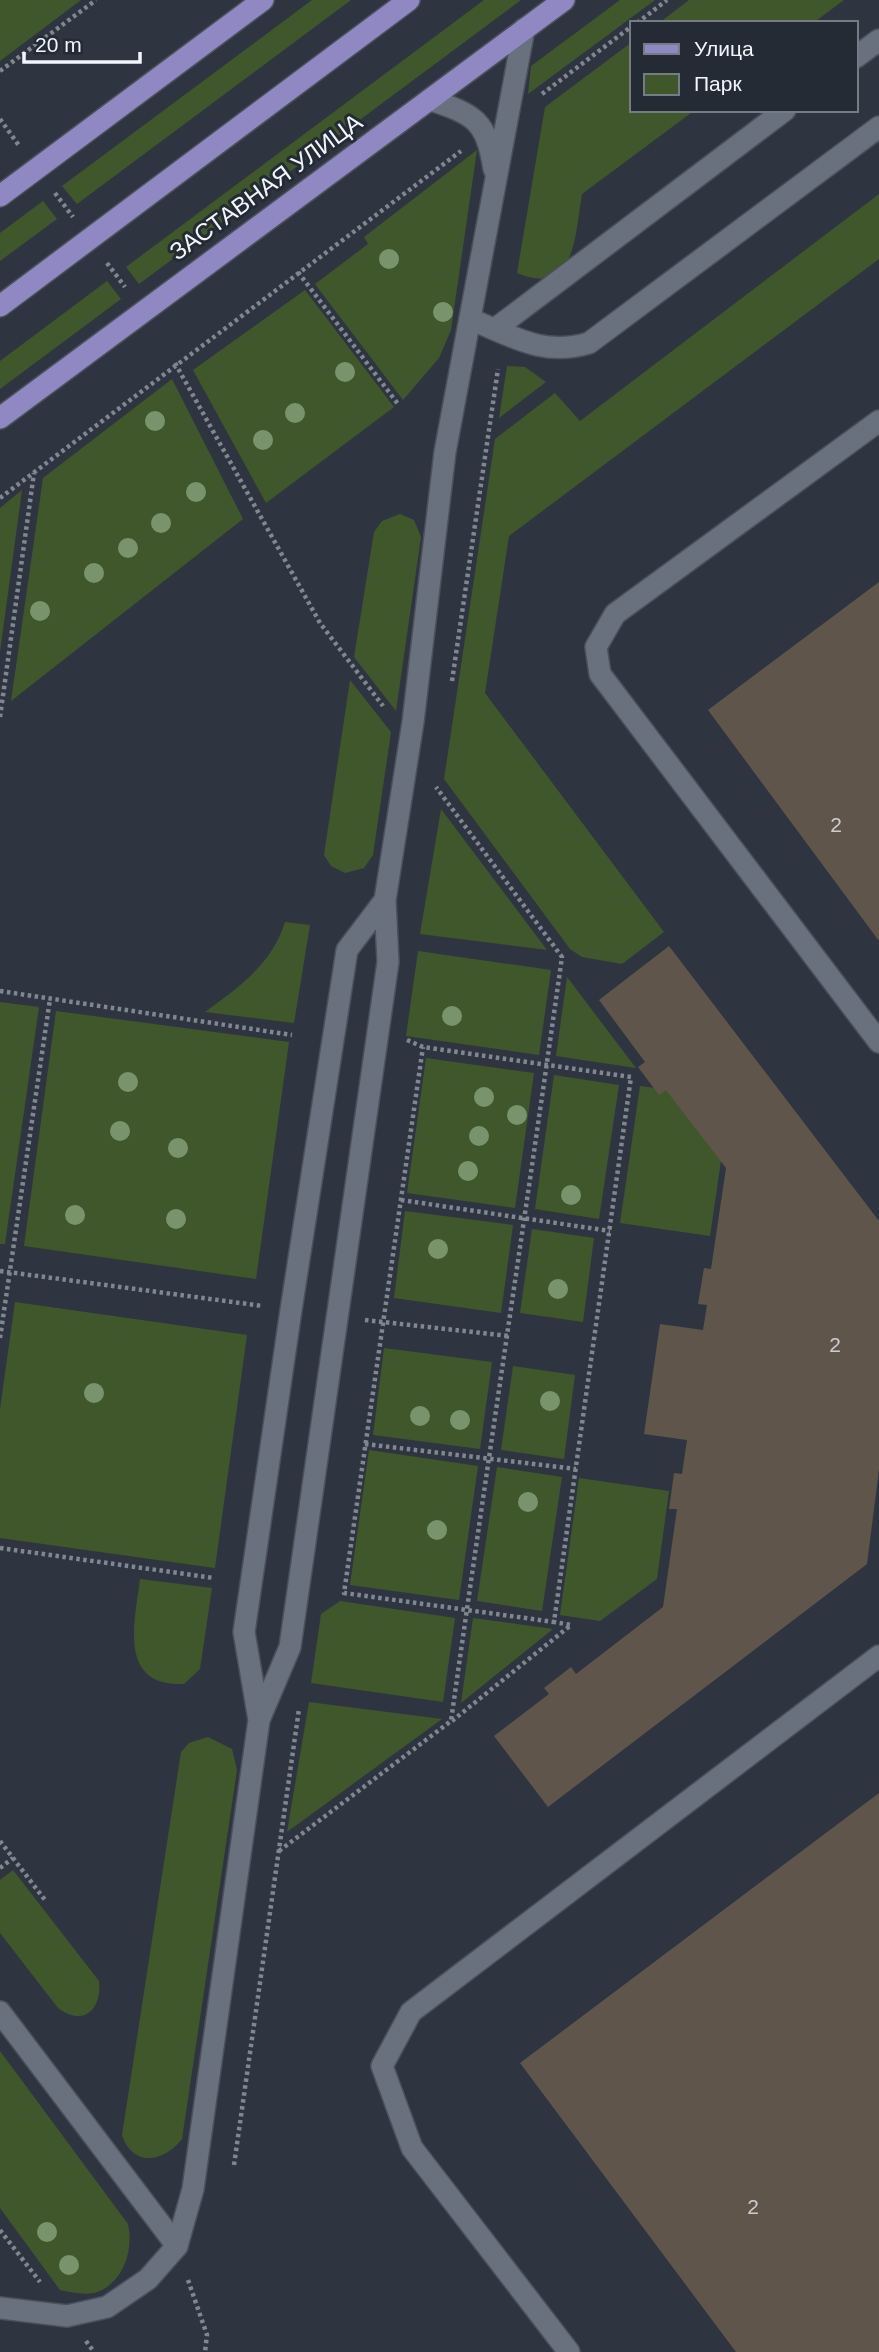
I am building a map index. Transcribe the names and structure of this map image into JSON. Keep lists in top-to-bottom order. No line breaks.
{"streets":{"main road":["ЗАСТАВНАЯ УЛИЦА"]},"house_numbers":["2","2","2"],"legend":["Улица","Парк"],"scale_bar":"20 m"}
